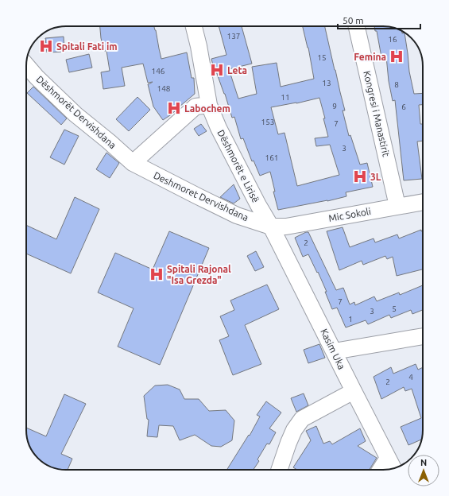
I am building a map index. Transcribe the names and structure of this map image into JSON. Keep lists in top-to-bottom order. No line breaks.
{"streets":{"street":["Dëshmorët Dervishdana","Kongresi i Manastirit","Dëshmorët e Lirisë","Deshmoret Dervishdana","Mic Sokoli","Kasim Uka"]},"crossings":[["Dëshmorët Dervishdana","Deshmoret Dervishdana"],["Kongresi i Manastirit","Mic Sokoli"],["Dëshmorët e Lirisë","Deshmoret Dervishdana"],["Dëshmorët e Lirisë","Mic Sokoli"],["Dëshmorët e Lirisë","Kasim Uka"],["Deshmoret Dervishdana","Mic Sokoli"],["Deshmoret Dervishdana","Kasim Uka"],["Mic Sokoli","Kasim Uka"]],"places":{"hospital":["Spitali Fati im","Femina","Leta","Labochem","3L","Spitali Rajonal \"Isa Grezda\""]},"house_numbers":["137","16","15","146","13","8","148","11","9","6","153","7","3","161","2","7","5","3","1","4","2"],"scale_bar":"50 m","north":"top"}
